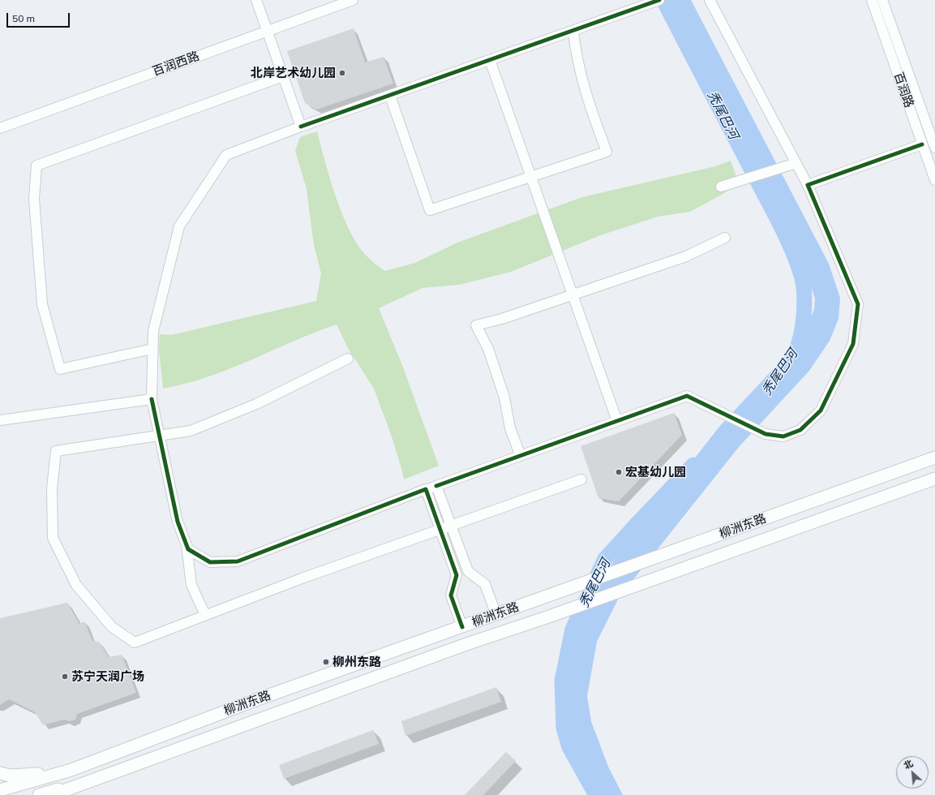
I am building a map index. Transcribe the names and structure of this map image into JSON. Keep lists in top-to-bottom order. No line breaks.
{"streets":{"main road":["柳洲东路"],"street":["百润西路","百润路"]},"water":["秃尾巴河"],"places":["北岸艺术幼儿园","宏基幼儿园","柳州东路","苏宁天润广场"],"scale_bar":"50 m","north":"top left"}
